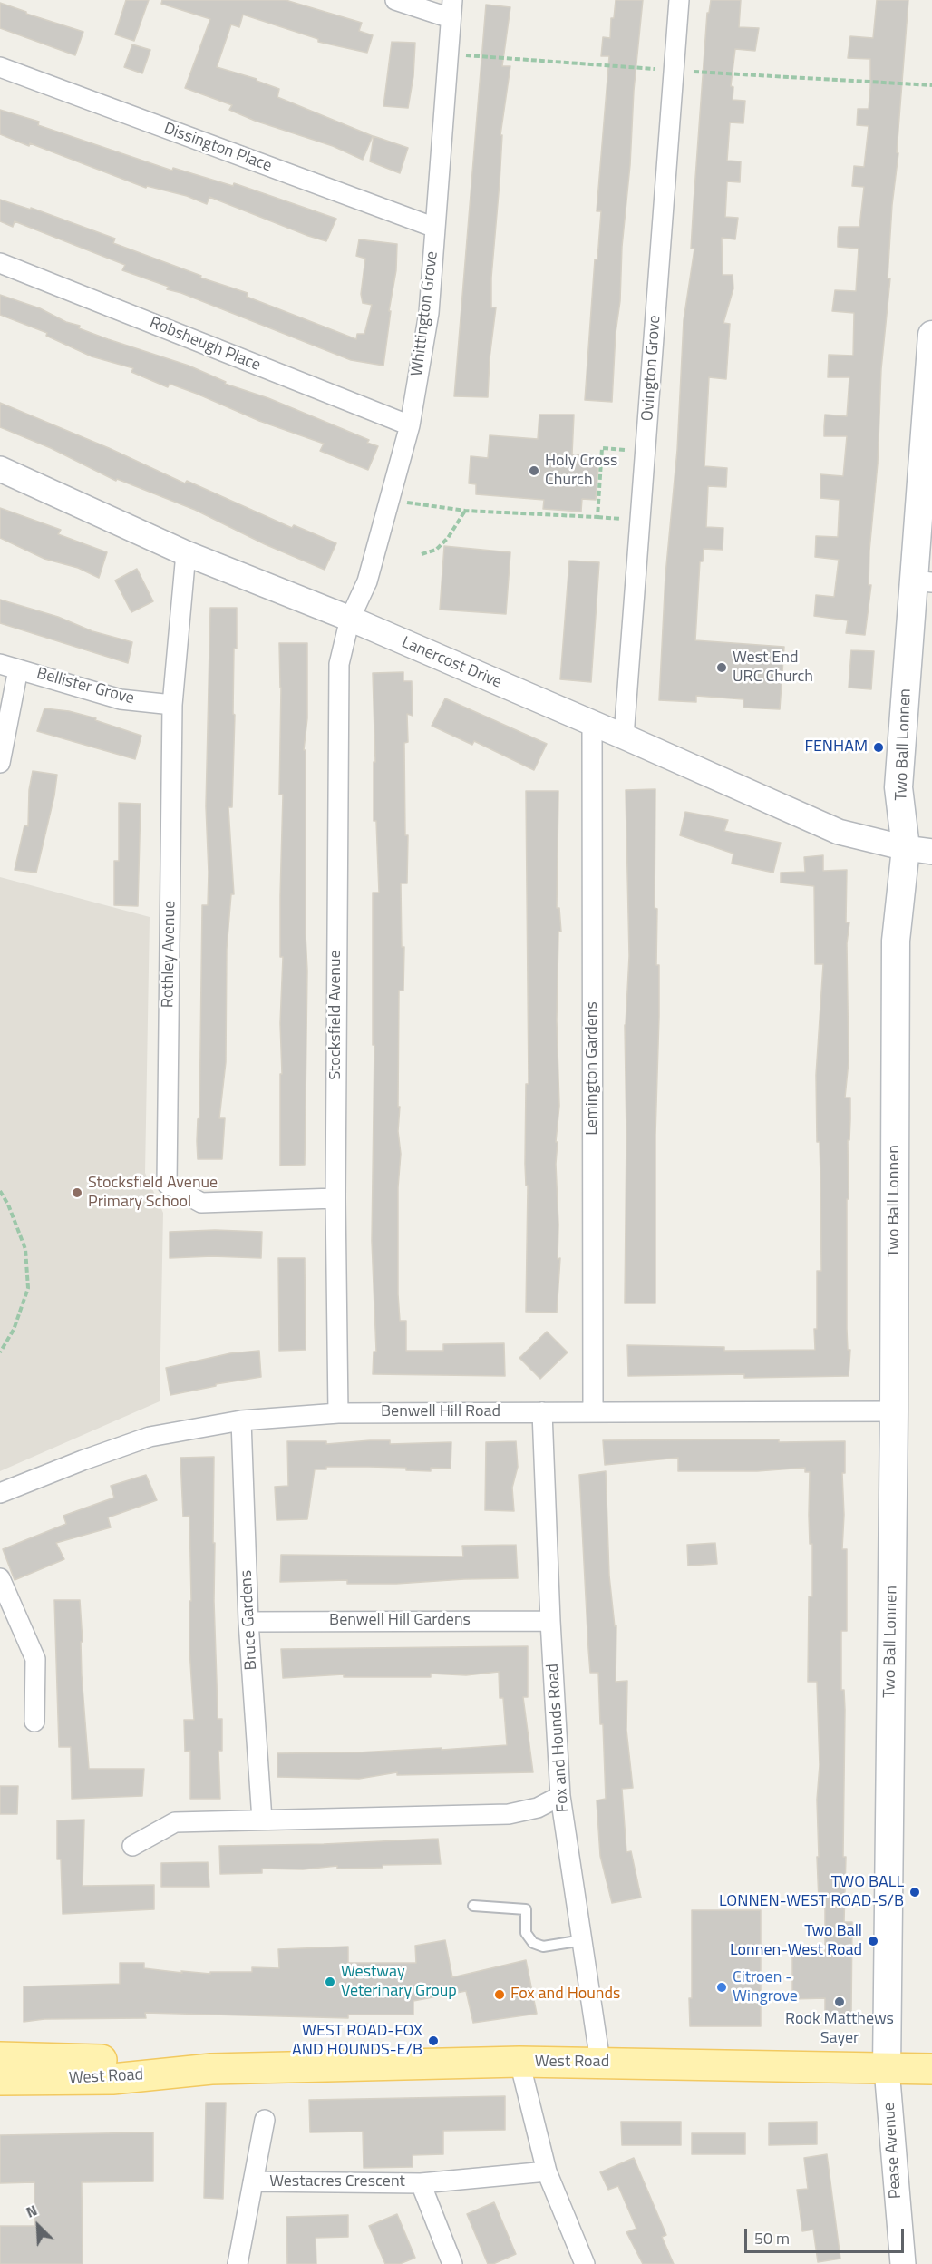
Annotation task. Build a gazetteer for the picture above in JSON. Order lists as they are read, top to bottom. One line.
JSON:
{"streets":{"main road":["Two Ball Lonnen","West Road"],"street":["Dissington Place","Whittington Grove","Robsheugh Place","Ovington Grove","Lanercost Drive","Bellister Grove","Rothley Avenue","Stocksfield Avenue","Lemington Gardens","Benwell Hill Road","Bruce Gardens","Benwell Hill Gardens","Fox and Hounds Road","Pease Avenue","Westacres Crescent"]},"crossings":[["Dissington Place","Whittington Grove"],["Whittington Grove","Robsheugh Place"],["Whittington Grove","Lanercost Drive"],["Whittington Grove","Stocksfield Avenue"],["Ovington Grove","Lanercost Drive"],["Lanercost Drive","Two Ball Lonnen"],["Lanercost Drive","Rothley Avenue"],["Lanercost Drive","Stocksfield Avenue"],["Lanercost Drive","Lemington Gardens"],["Bellister Grove","Rothley Avenue"],["Two Ball Lonnen","Benwell Hill Road"],["Two Ball Lonnen","West Road"],["Two Ball Lonnen","Pease Avenue"],["Rothley Avenue","Stocksfield Avenue"],["Stocksfield Avenue","Benwell Hill Road"],["Lemington Gardens","Benwell Hill Road"],["Benwell Hill Road","Bruce Gardens"],["Benwell Hill Road","Fox and Hounds Road"],["Bruce Gardens","Benwell Hill Gardens"],["Benwell Hill Gardens","Fox and Hounds Road"],["Fox and Hounds Road","West Road"],["West Road","Pease Avenue"]],"places":["Holy Cross Church","West End URC Church","FENHAM","Stocksfield Avenue Primary School","TWO BALL LONNEN-WEST ROAD-S/B","Two Ball Lonnen-West Road","Westway Veterinary Group","Citroen - Wingrove","Fox and Hounds","Rook Matthews Sayer","WEST ROAD-FOX AND HOUNDS-E/B"],"scale_bar":"50 m","north":"top left"}
